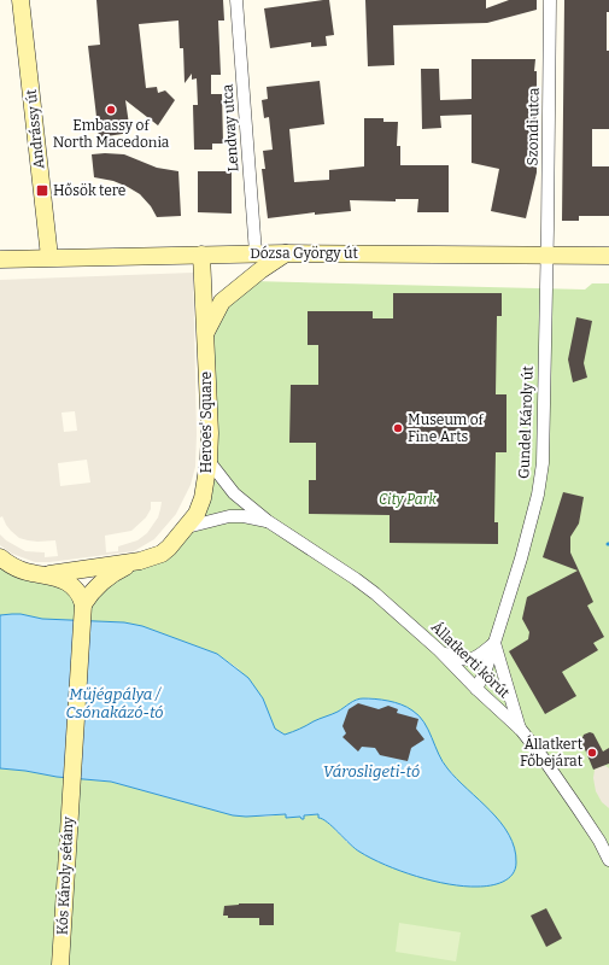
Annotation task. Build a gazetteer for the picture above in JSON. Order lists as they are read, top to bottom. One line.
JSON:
{"streets":{"street":["Szondi utca","Lendvay utca","Andrássy út","Dózsa György út","Heroes' Square","Gundel Károly út","Állatkerti körút","Kós Károly sétány"]},"crossings":[["Szondi utca","Dózsa György út"],["Szondi utca","Gundel Károly út"],["Lendvay utca","Dózsa György út"],["Andrássy út","Dózsa György út"],["Dózsa György út","Heroes' Square"],["Dózsa György út","Gundel Károly út"],["Heroes' Square","Állatkerti körút"],["Gundel Károly út","Állatkerti körút"]],"water":["Műjégpálya / Csónakázó-tó","Városligeti-tó"],"parks":["City Park"],"places":{"other":["Embassy of North Macedonia","Museum of Fine Arts","Állatkert Főbejárat"],"transit":["Hősök tere"]}}
